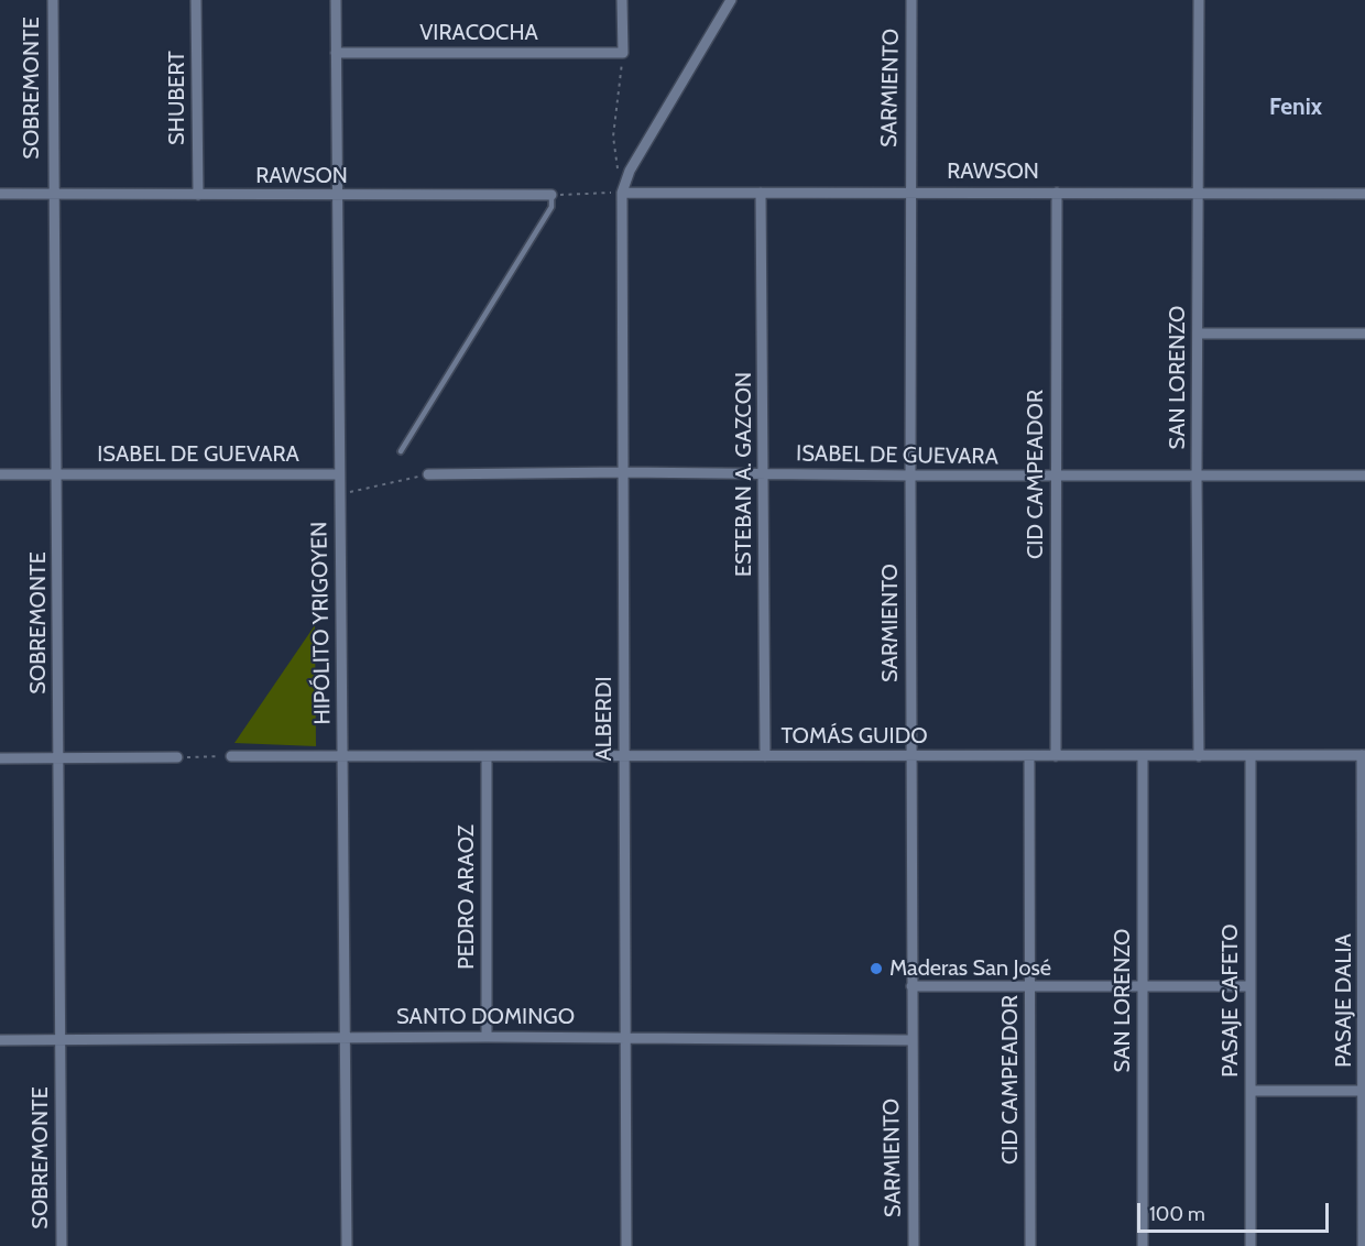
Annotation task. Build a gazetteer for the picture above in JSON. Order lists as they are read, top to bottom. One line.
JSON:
{"streets":{"street":["VIRACOCHA","SOBREMONTE","SARMIENTO","SHUBERT","RAWSON","SAN LORENZO","ISABEL DE GUEVARA","ESTEBAN A. GAZCON","CID CAMPEADOR","HIPÓLITO YRIGOYEN","ALBERDI","TOMÁS GUIDO","PEDRO ARAOZ","PASAJE CAFETO","PASAJE DALIA","SANTO DOMINGO"]},"crossings":[["VIRACOCHA","HIPÓLITO YRIGOYEN"],["SOBREMONTE","RAWSON"],["SOBREMONTE","ISABEL DE GUEVARA"],["SOBREMONTE","SANTO DOMINGO"],["SARMIENTO","RAWSON"],["SARMIENTO","ISABEL DE GUEVARA"],["SARMIENTO","TOMÁS GUIDO"],["SARMIENTO","SANTO DOMINGO"],["SHUBERT","RAWSON"],["RAWSON","SAN LORENZO"],["RAWSON","ESTEBAN A. GAZCON"],["RAWSON","CID CAMPEADOR"],["RAWSON","HIPÓLITO YRIGOYEN"],["RAWSON","ALBERDI"],["SAN LORENZO","ISABEL DE GUEVARA"],["SAN LORENZO","TOMÁS GUIDO"],["ISABEL DE GUEVARA","ESTEBAN A. GAZCON"],["ISABEL DE GUEVARA","CID CAMPEADOR"],["ISABEL DE GUEVARA","HIPÓLITO YRIGOYEN"],["ISABEL DE GUEVARA","ALBERDI"],["ESTEBAN A. GAZCON","TOMÁS GUIDO"],["CID CAMPEADOR","TOMÁS GUIDO"],["HIPÓLITO YRIGOYEN","TOMÁS GUIDO"],["HIPÓLITO YRIGOYEN","SANTO DOMINGO"],["ALBERDI","TOMÁS GUIDO"],["ALBERDI","SANTO DOMINGO"],["TOMÁS GUIDO","PEDRO ARAOZ"],["TOMÁS GUIDO","PASAJE CAFETO"],["TOMÁS GUIDO","PASAJE DALIA"],["PEDRO ARAOZ","SANTO DOMINGO"]],"districts":["Fenix"],"places":["Maderas San José"],"scale_bar":"100 m"}
